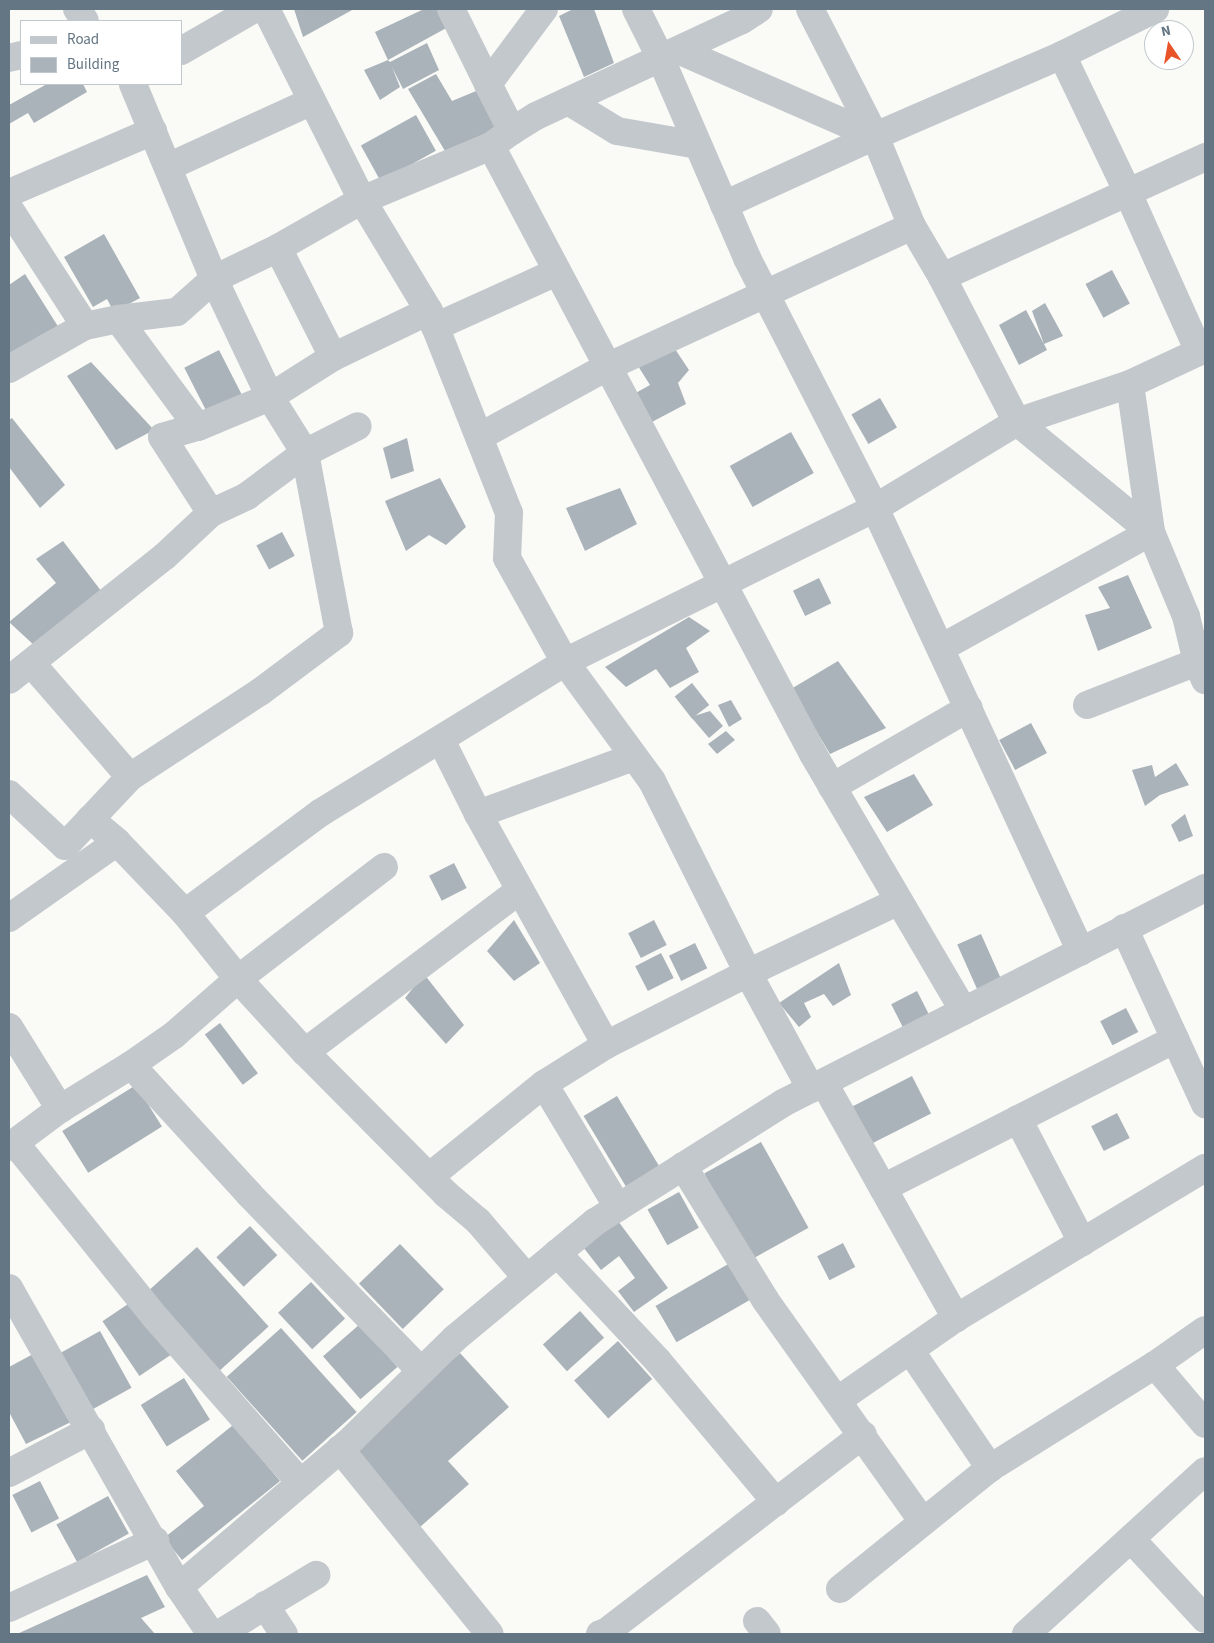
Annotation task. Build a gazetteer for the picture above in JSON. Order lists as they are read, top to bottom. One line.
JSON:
{"legend":["Road","Building"],"north":"top"}
